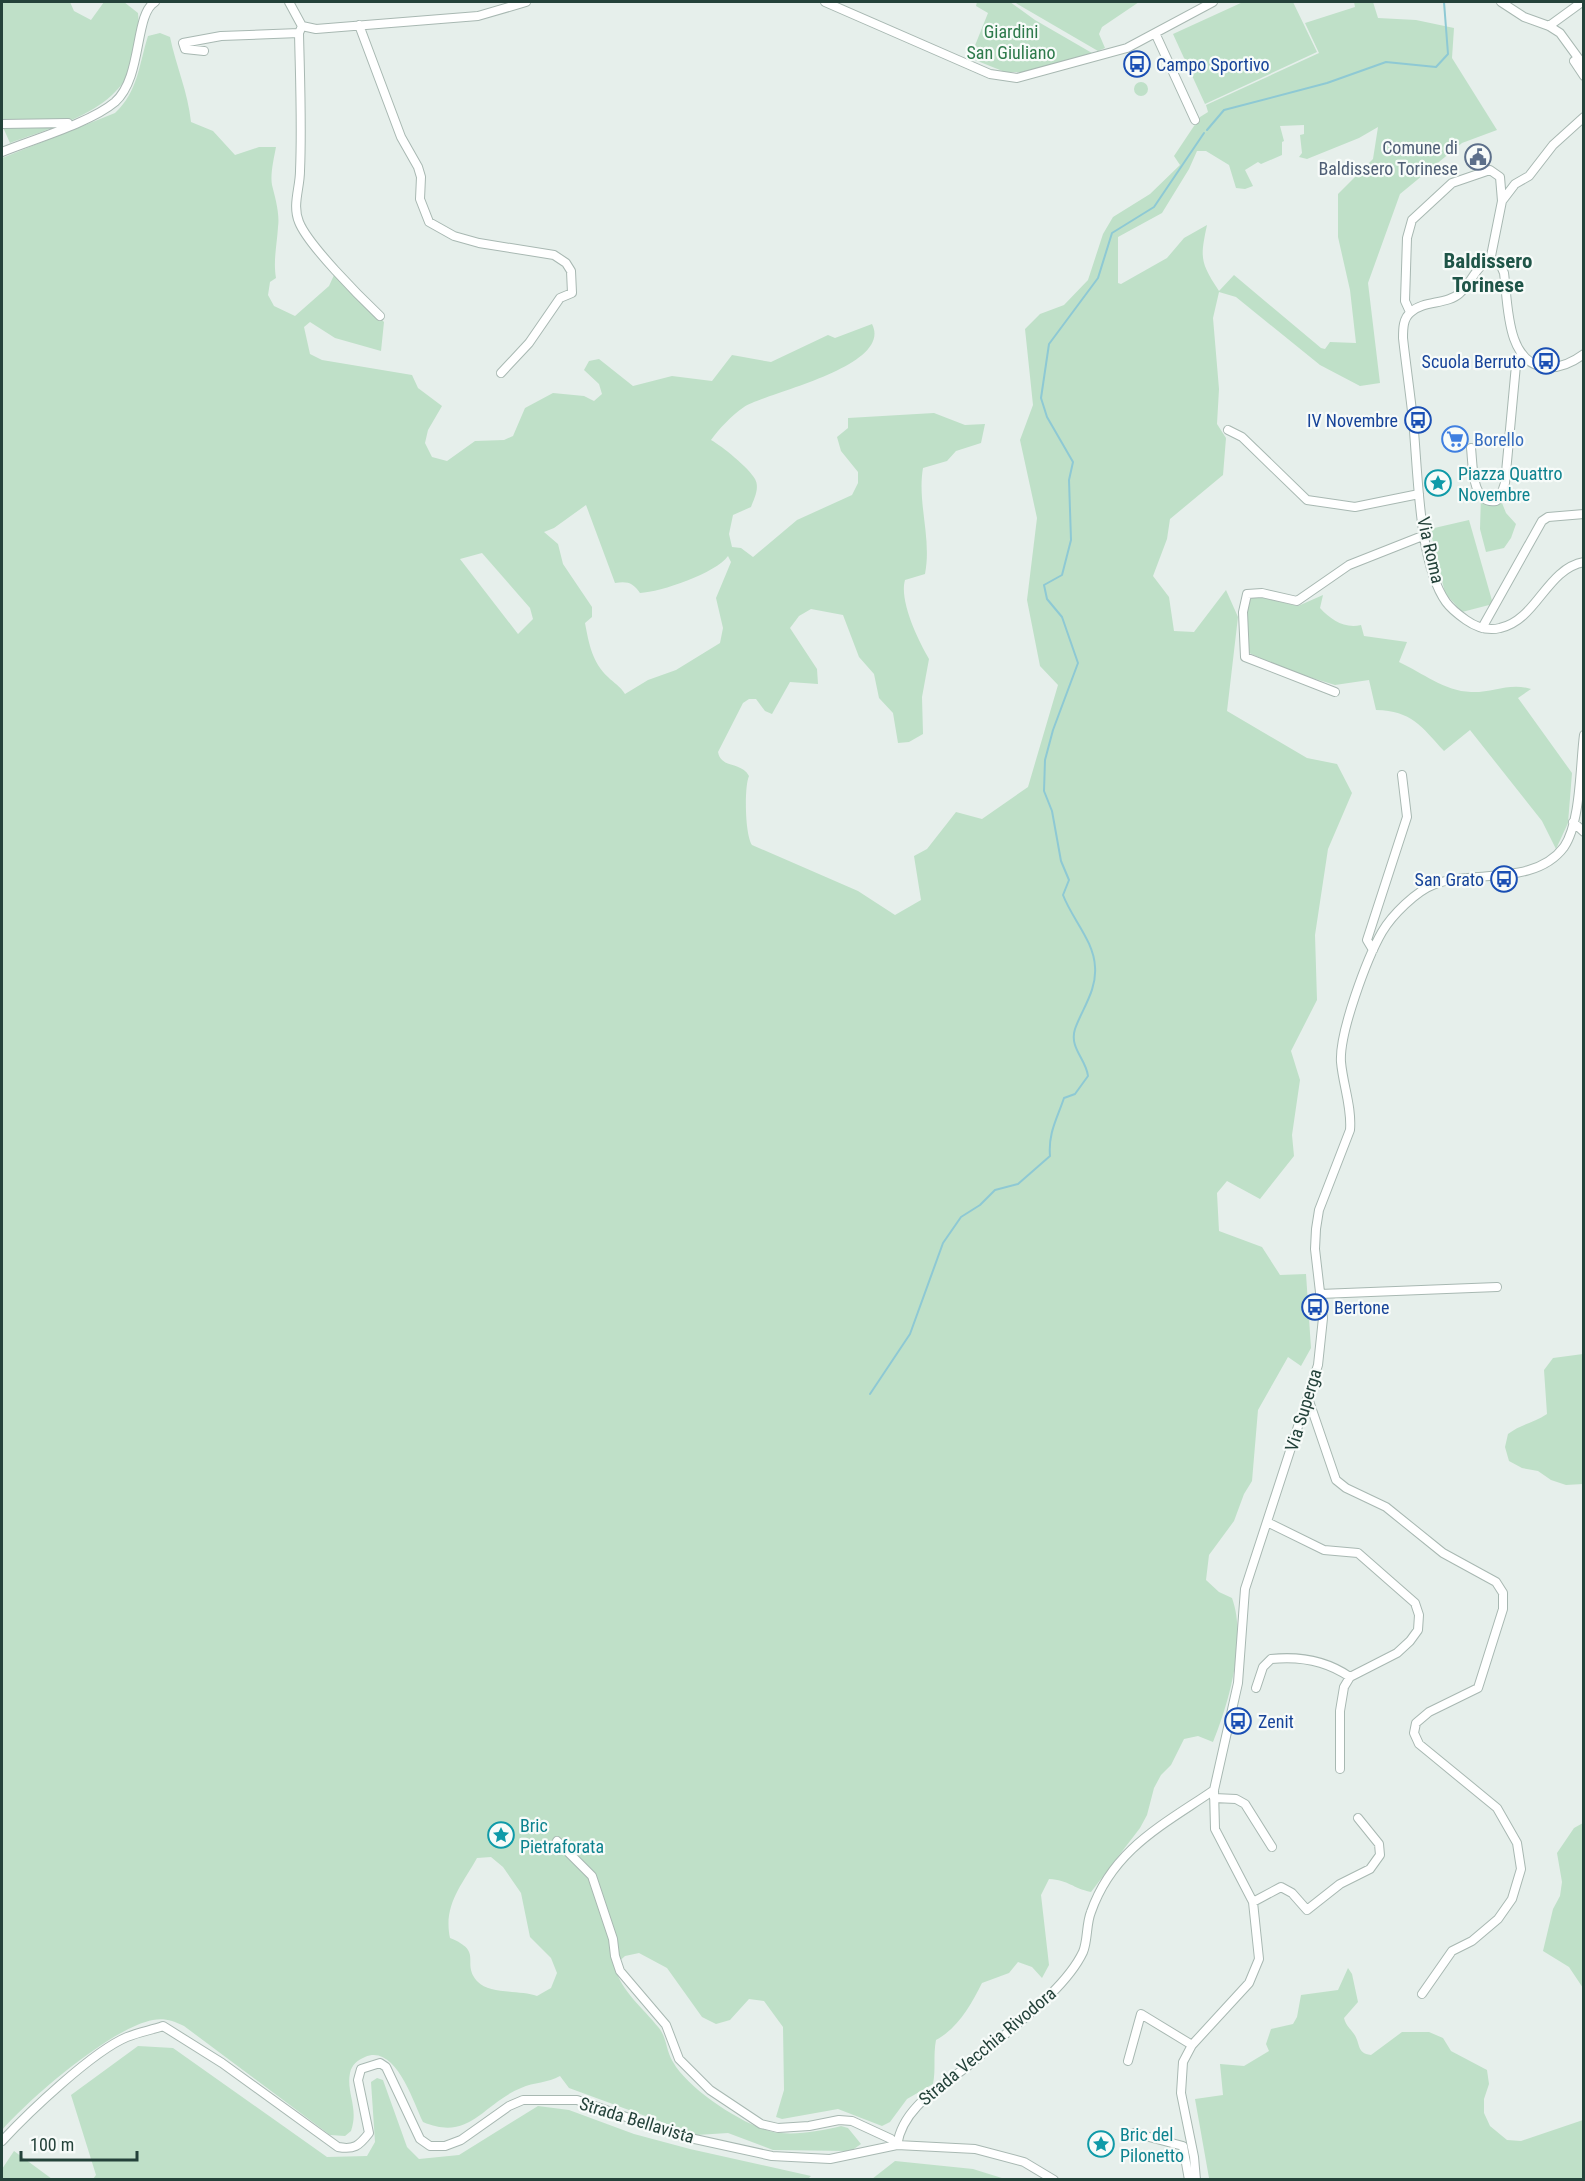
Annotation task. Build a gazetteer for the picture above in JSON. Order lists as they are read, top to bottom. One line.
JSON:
{"streets":{"street":["Via Roma","Via Superga","Strada Vecchia Rivodora","Strada Bellavista"]},"crossings":[["Via Superga","Strada Vecchia Rivodora"],["Strada Vecchia Rivodora","Strada Bellavista"]],"districts":["Baldissero Torinese"],"parks":["Giardini San Giuliano"],"places":{"bus stop":["Campo Sportivo","Scuola Berruto","IV Novembre","San Grato","Bertone","Zenit"],"public building":["Comune di Baldissero Torinese"],"supermarket":["Borello"],"place":["Piazza Quattro Novembre","Bric Pietraforata","Bric del Pilonetto"]},"scale_bar":"100 m"}
